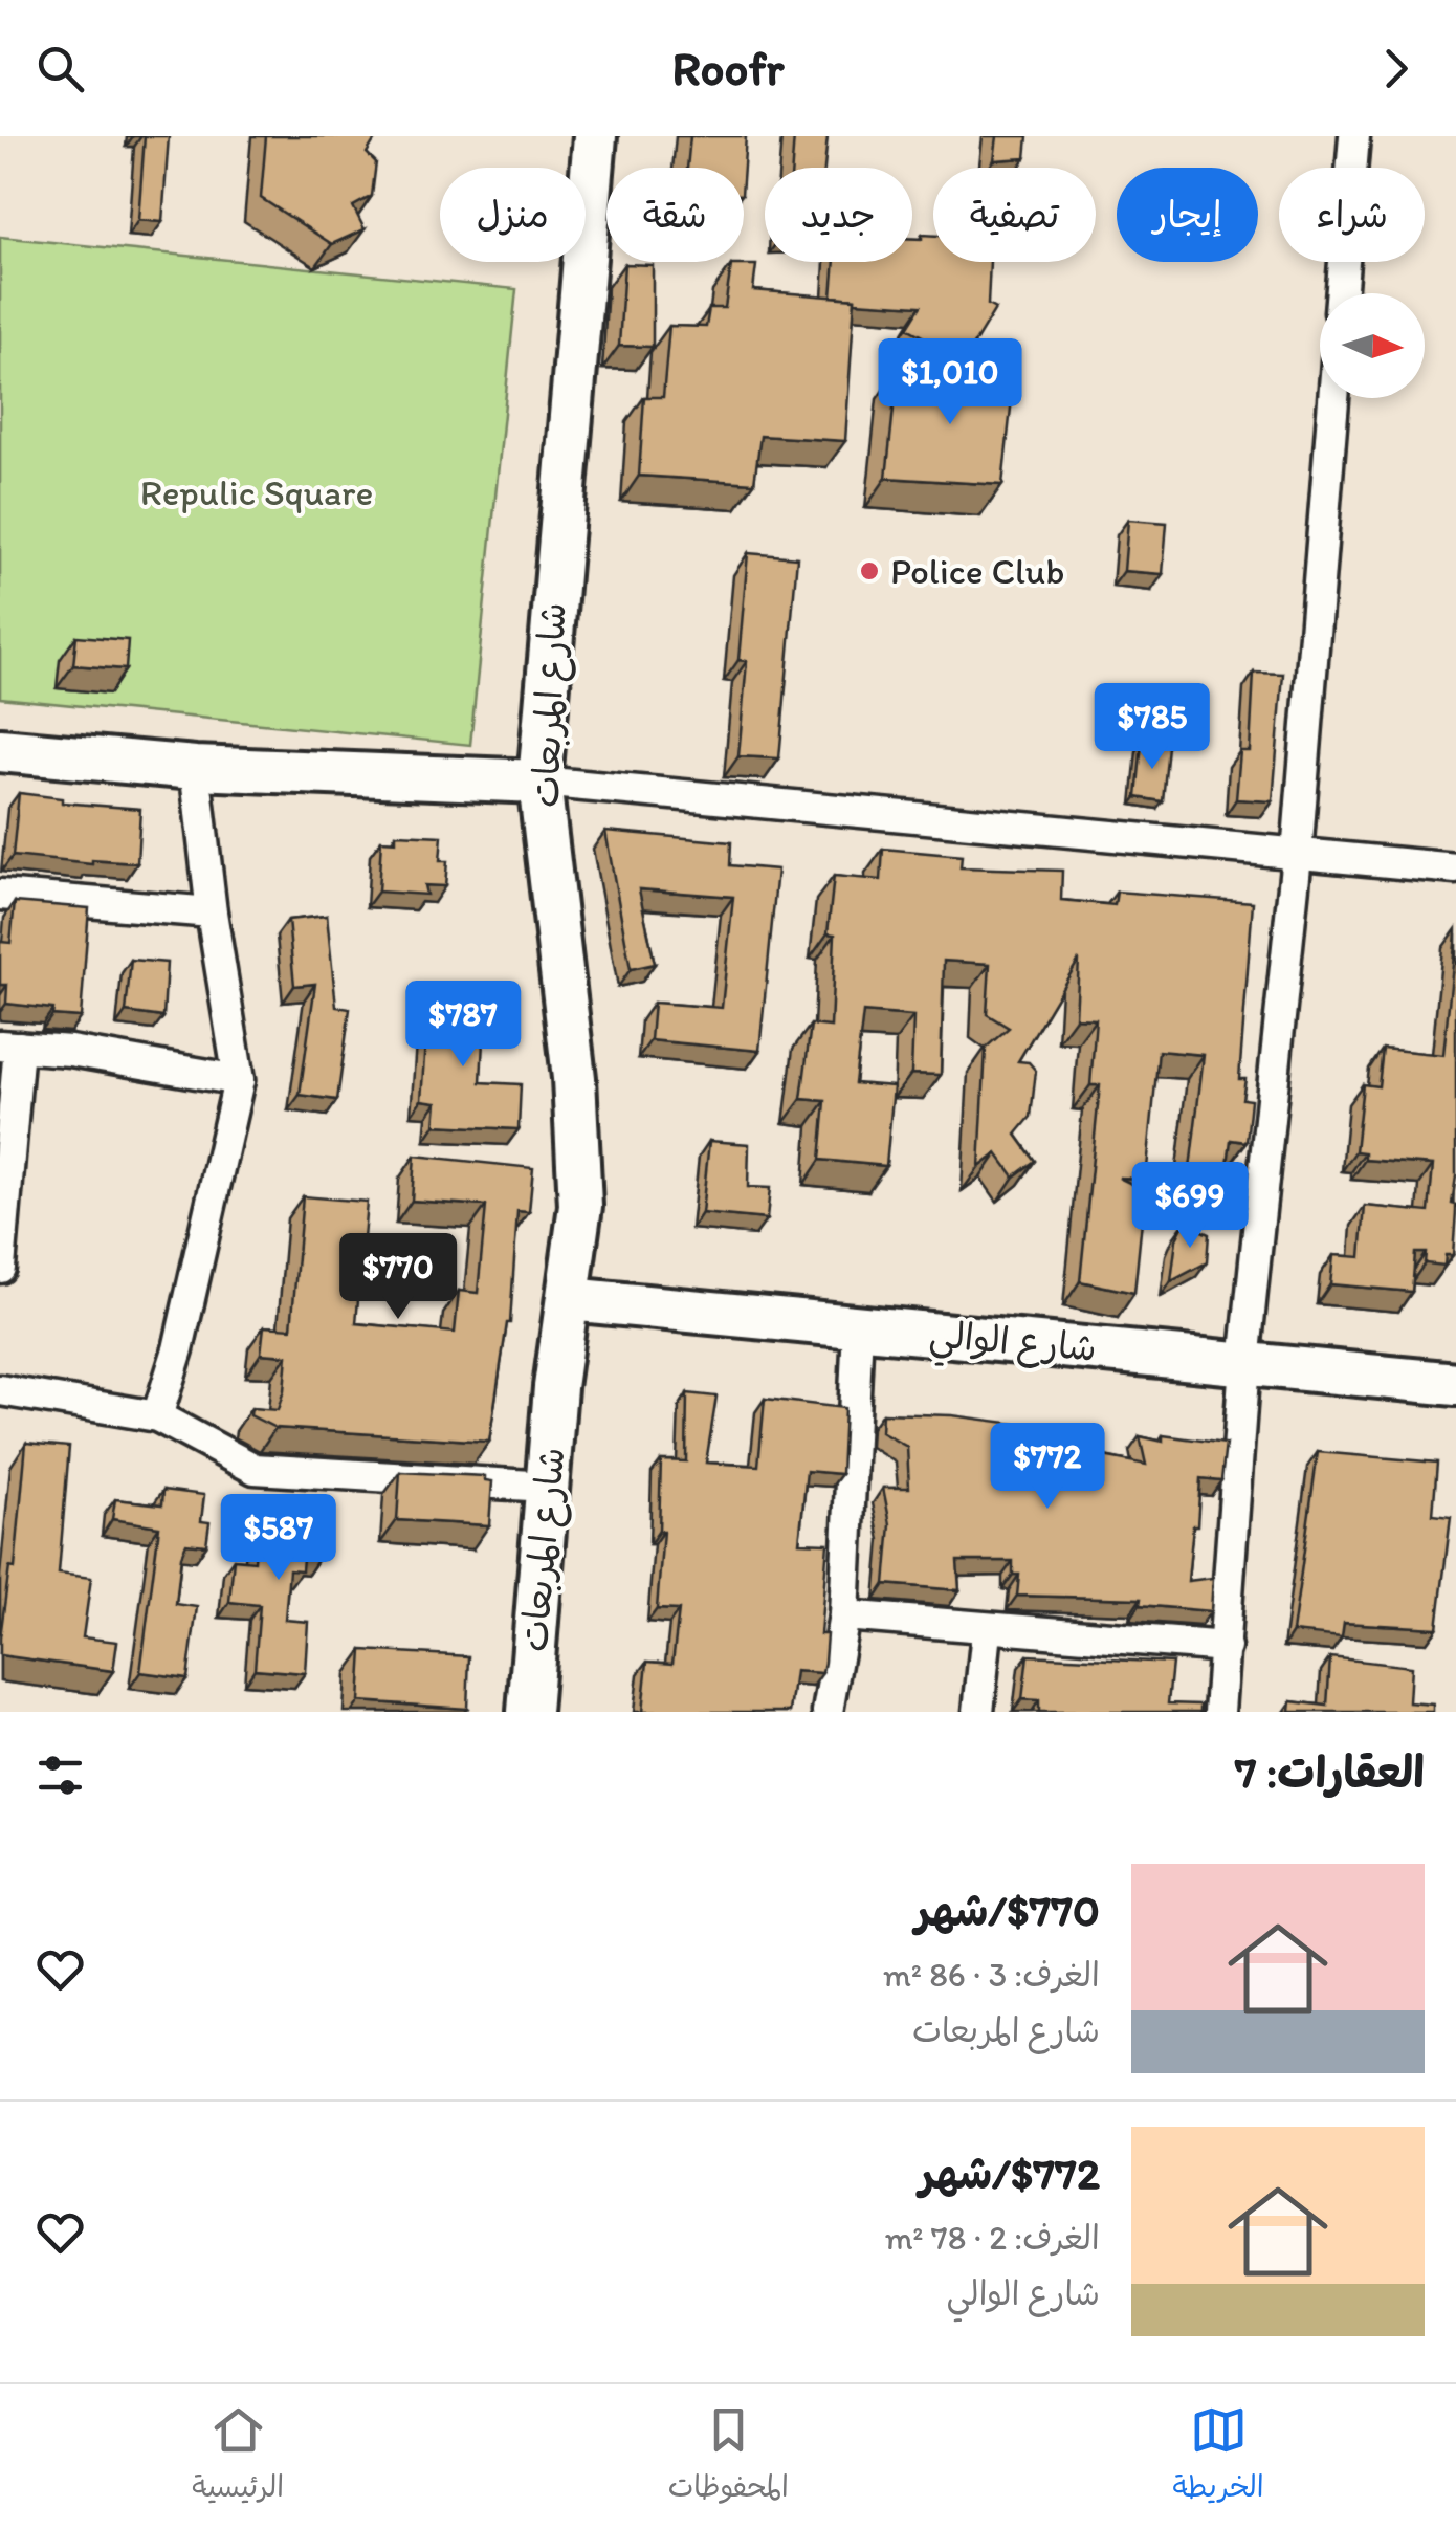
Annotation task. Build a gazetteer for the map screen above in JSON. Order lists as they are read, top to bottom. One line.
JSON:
{"streets":{"main road":["شارع المربعات","شارع الوالي"]},"crossings":[["شارع المربعات","شارع الوالي"]],"parks":["Repulic Square"],"places":["Police Club"],"north":"right","page":{"header":"Roofr","chip":["شراء","إيجار","تصفية","جديد","شقة","منزل"],"price":["$1,010","$785","$787","$699","$770","$772","$587"],"heading":"العقارات: 7","list":[{"name":"$770/شهر","note":"الغرف: 3 · 86 m² · شارع المربعات"},{"name":"$772/شهر","note":"الغرف: 2 · 78 m² · شارع الوالي"}],"tabs":["الخريطة","المحفوظات","الرئيسية"]}}
